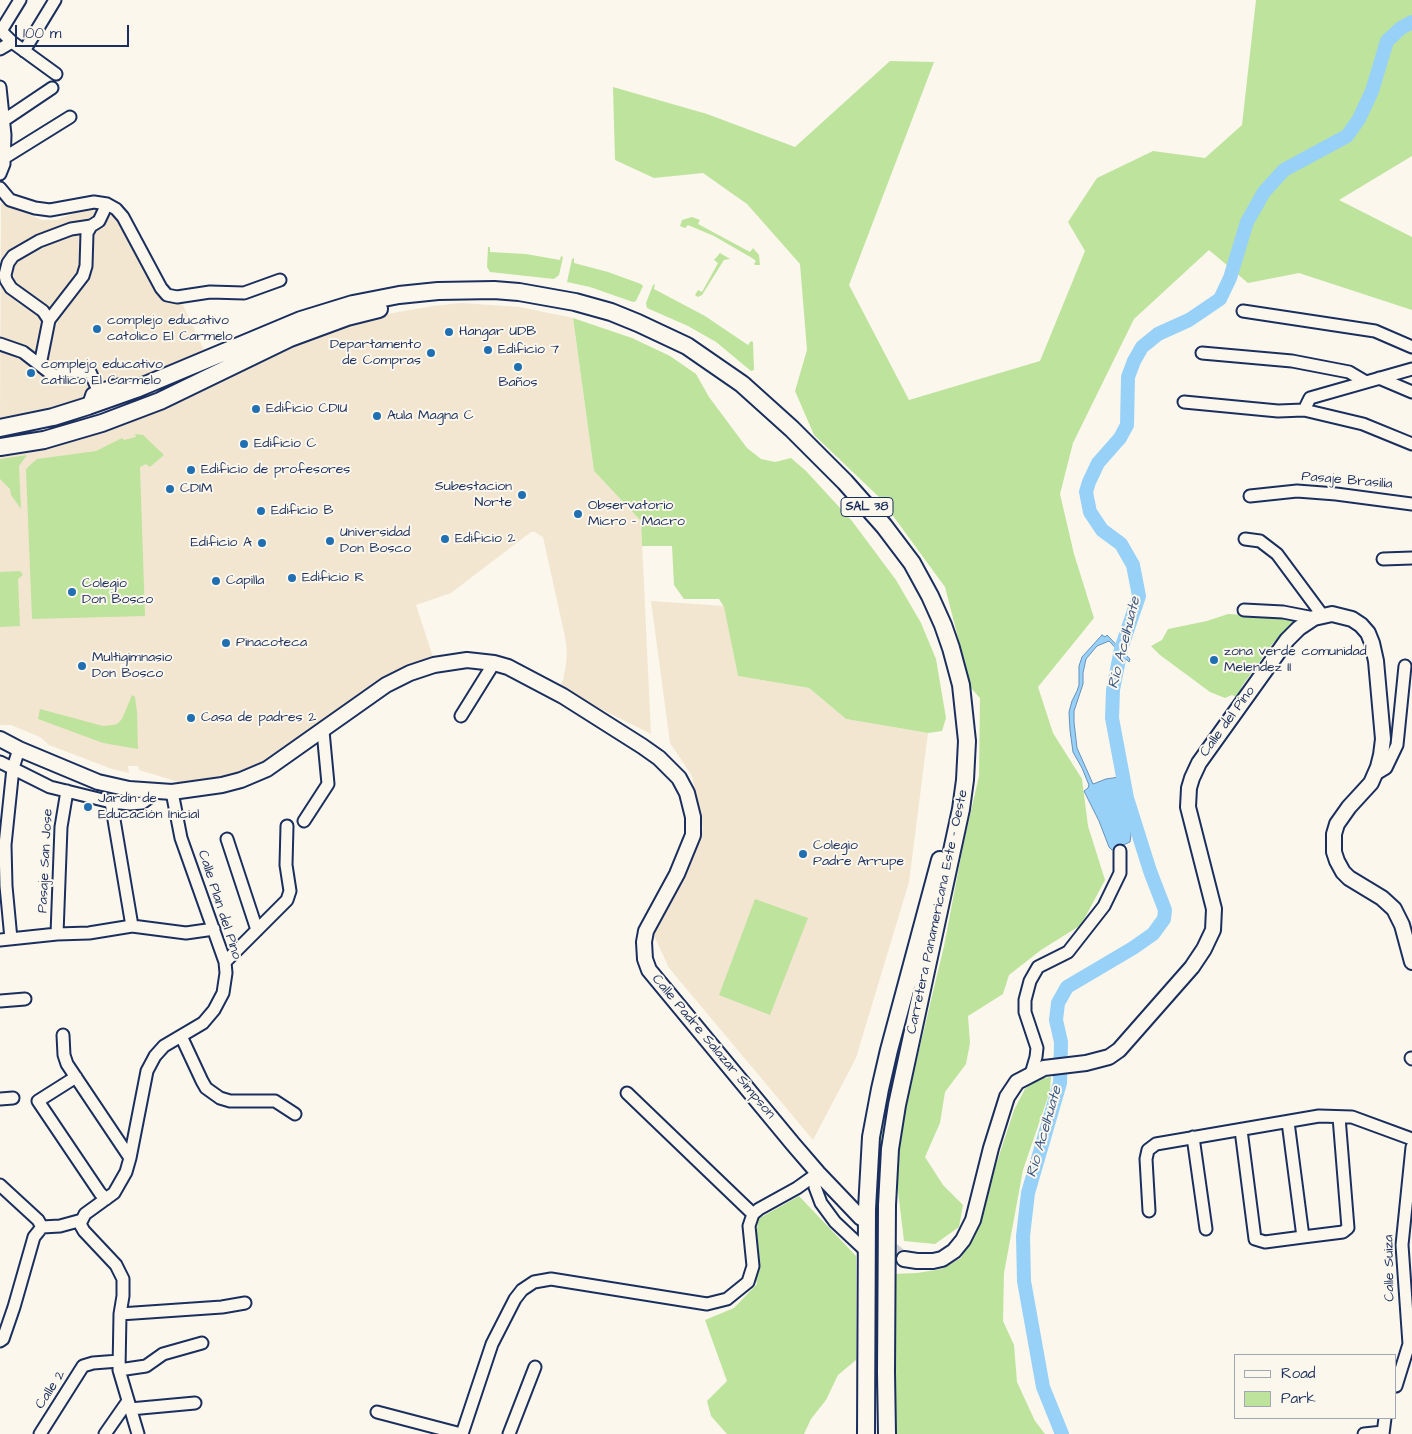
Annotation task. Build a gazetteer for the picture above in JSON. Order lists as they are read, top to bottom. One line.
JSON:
{"streets":{"highway":["SAL 38","Carretera Panamericana Este - Oeste"],"main road":["Calle del Pino","Calle Padre Salazar Simpson"],"street":["Pasaje Brasilia","Pasaje San Jose","Calle Plan del Pino","Calle Suiza","Calle 2"]},"crossings":[["Calle Plan del Pino","Calle Padre Salazar Simpson"]],"water":["Río Acelhuate"],"places":["complejo educativo catolico El Carmelo","Hangar UDB","Edificio 7","Departamento de Compras","Baños","complejo educativo catilico El Carmelo","Edificio CDIU","Aula Magna C","Edificio C","Edificio de profesores","CDIM","Subestacion Norte","Edificio B","Observatorio Micro - Macro","Edificio 2","Universidad Don Bosco","Edificio A","Edificio R","Capilla","Colegio Don Bosco","Pinacoteca","zona verde comunidad Melendez II","Multigimnasio Don Bosco","Casa de padres 2","Jardín de Educación Inicial","Colegio Padre Arrupe"],"legend":["Road","Park"],"scale_bar":"100 m"}
